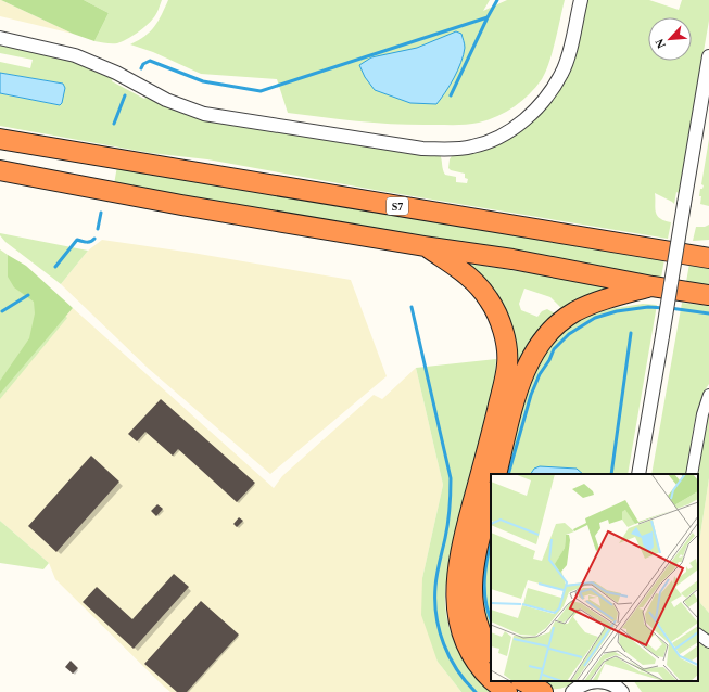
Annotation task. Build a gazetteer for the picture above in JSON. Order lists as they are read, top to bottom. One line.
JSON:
{"streets":{"highway":["S7"]},"north":"bottom left"}
